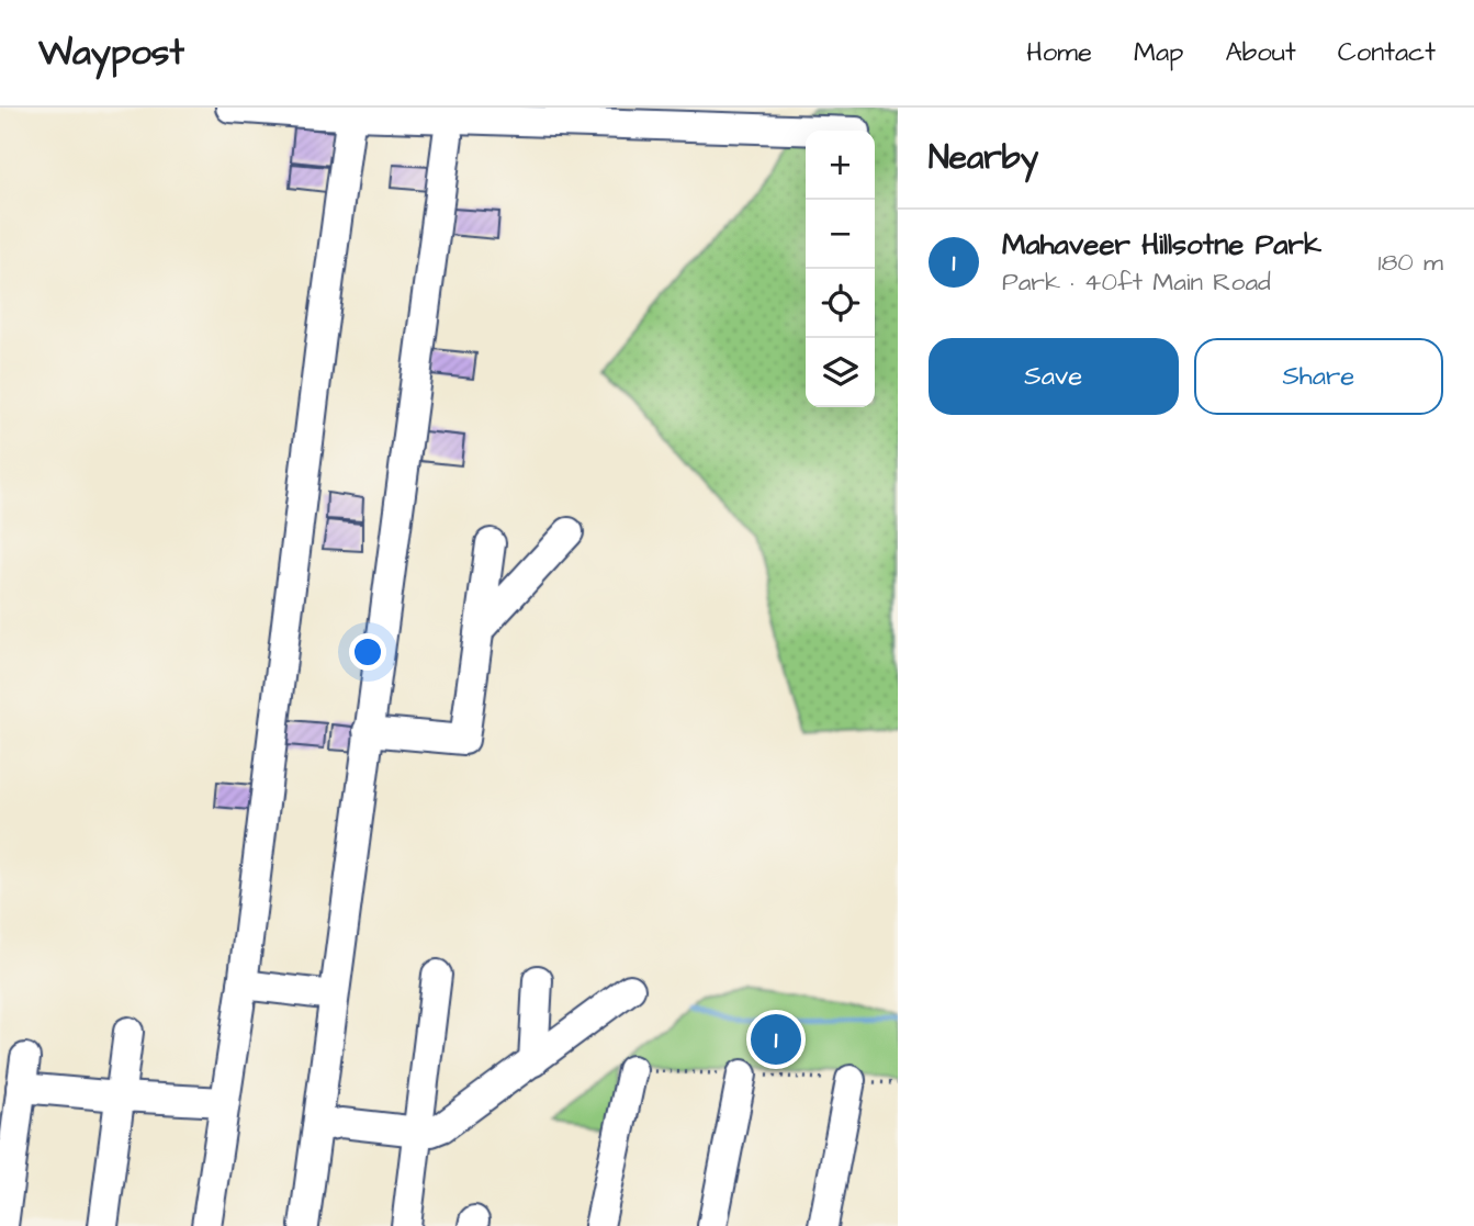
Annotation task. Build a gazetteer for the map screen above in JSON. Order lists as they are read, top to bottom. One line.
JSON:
{"page":{"header":"Waypost","nav":["Home","Map","About","Contact"],"heading":"Nearby","map_buttons":["+","−"],"list":[{"mark":"1","name":"Mahaveer Hillsotne Park","note":"Park · 40ft Main Road","value":"180 m"}],"buttons":["Save","Share"],"pins":"1"}}
